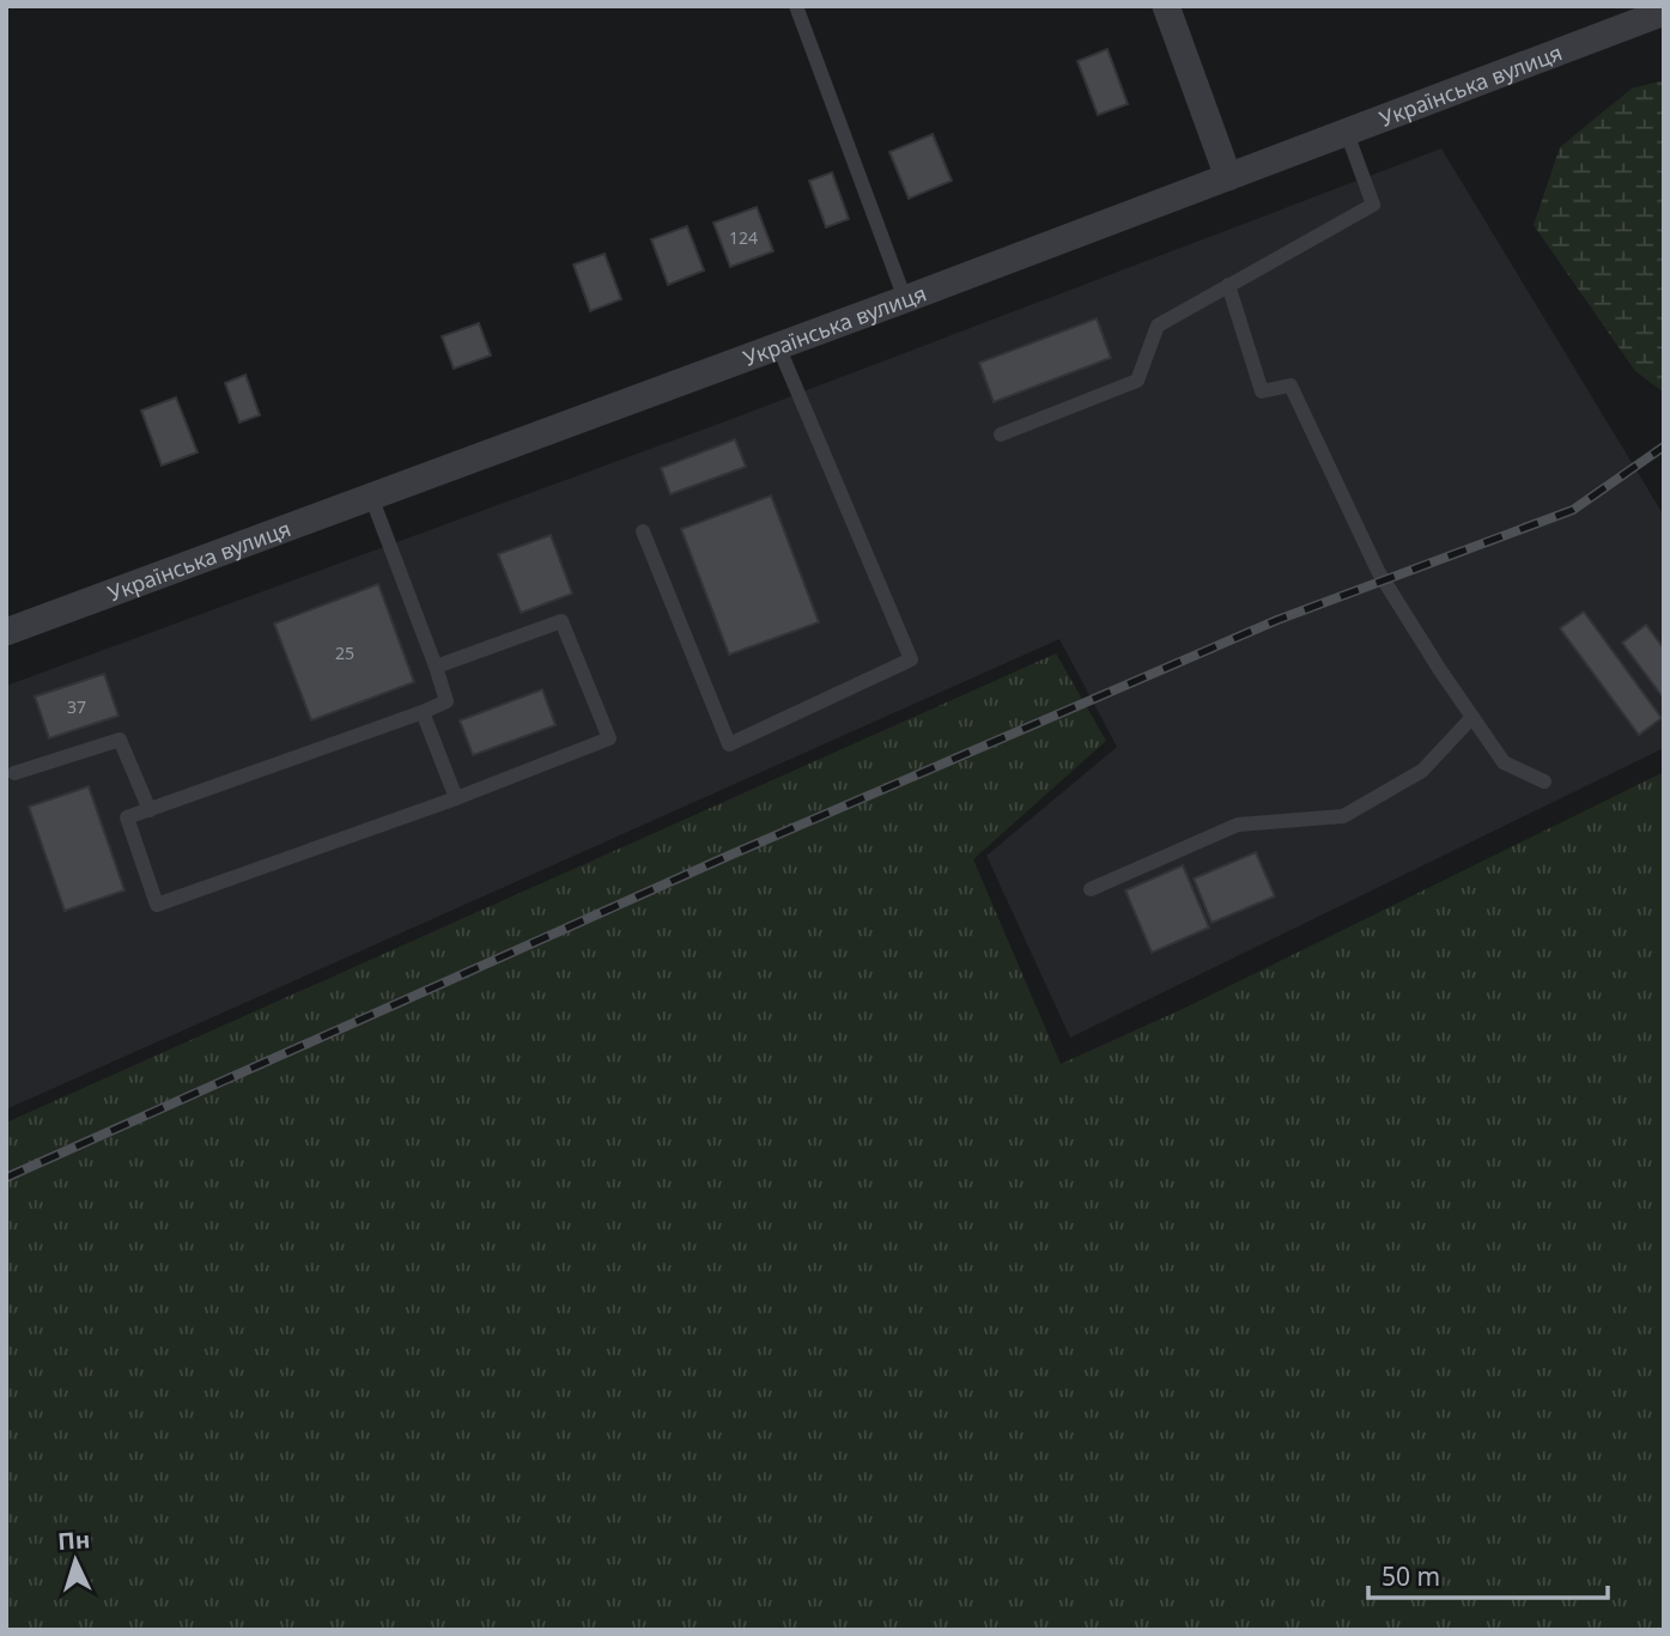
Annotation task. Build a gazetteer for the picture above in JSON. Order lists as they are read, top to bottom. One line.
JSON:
{"streets":{"street":["Українська вулиця"]},"house_numbers":["124","25","37"],"scale_bar":"50 m","north":"top"}
